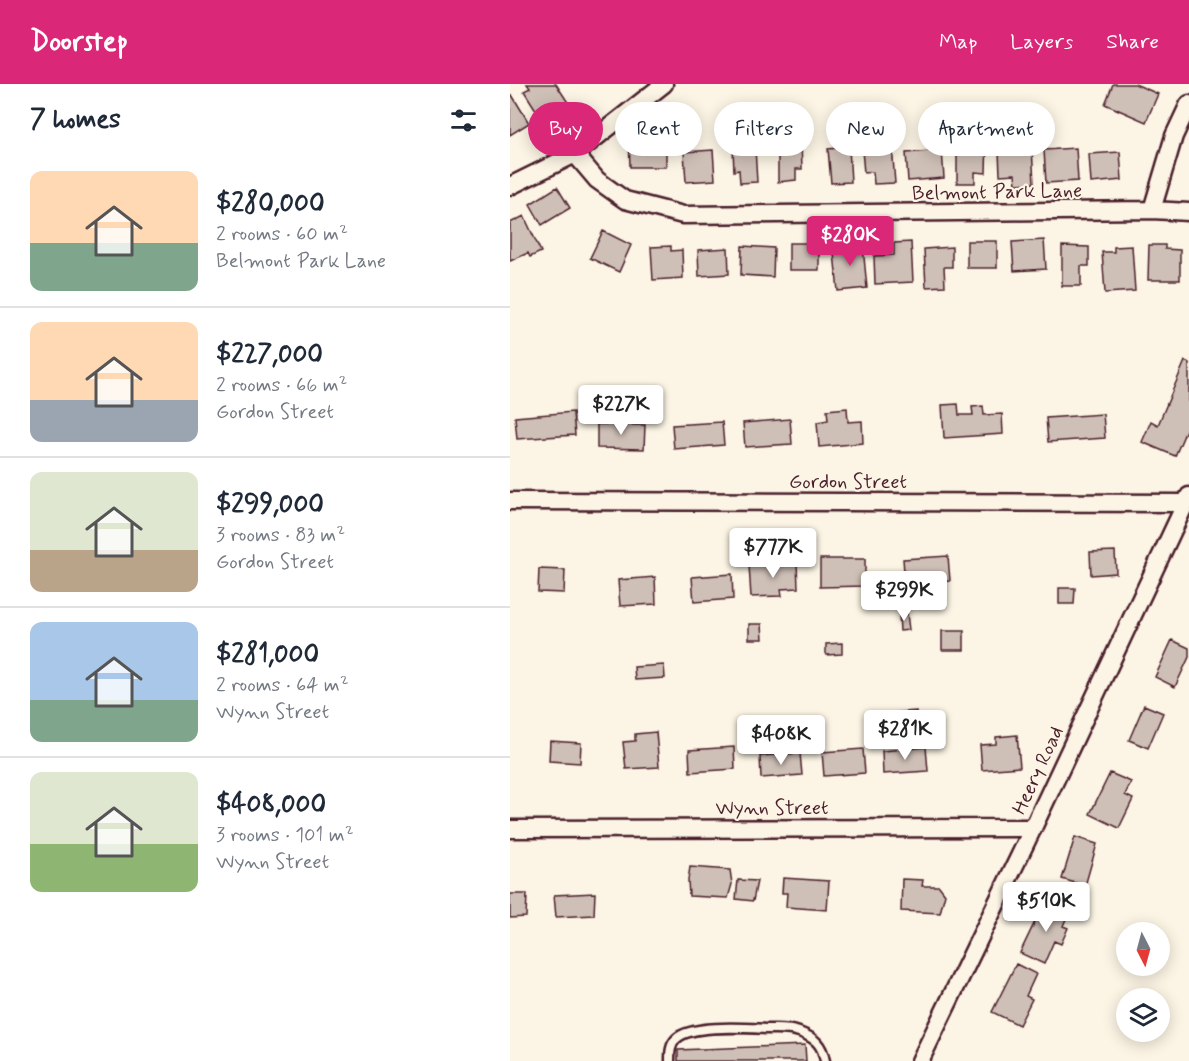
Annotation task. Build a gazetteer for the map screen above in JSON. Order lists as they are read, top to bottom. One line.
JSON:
{"streets":{"street":["Belmont Park Lane","Gordon Street","Heery Road","Wynn Street"]},"crossings":[["Gordon Street","Heery Road"],["Heery Road","Wynn Street"]],"north":"bottom","page":{"header":"Doorstep","nav":["Map","Layers","Share"],"heading":"7 homes","chip":["Buy","Rent","Filters","New","Apartment"],"list":[{"name":"$280,000","note":"2 rooms · 60 m² · Belmont Park Lane"},{"name":"$227,000","note":"2 rooms · 66 m² · Gordon Street"},{"name":"$299,000","note":"3 rooms · 83 m² · Gordon Street"},{"name":"$281,000","note":"2 rooms · 64 m² · Wynn Street"},{"name":"$408,000","note":"3 rooms · 101 m² · Wynn Street"}],"price":["$280K","$227K","$777K","$299K","$281K","$408K","$510K"]}}
